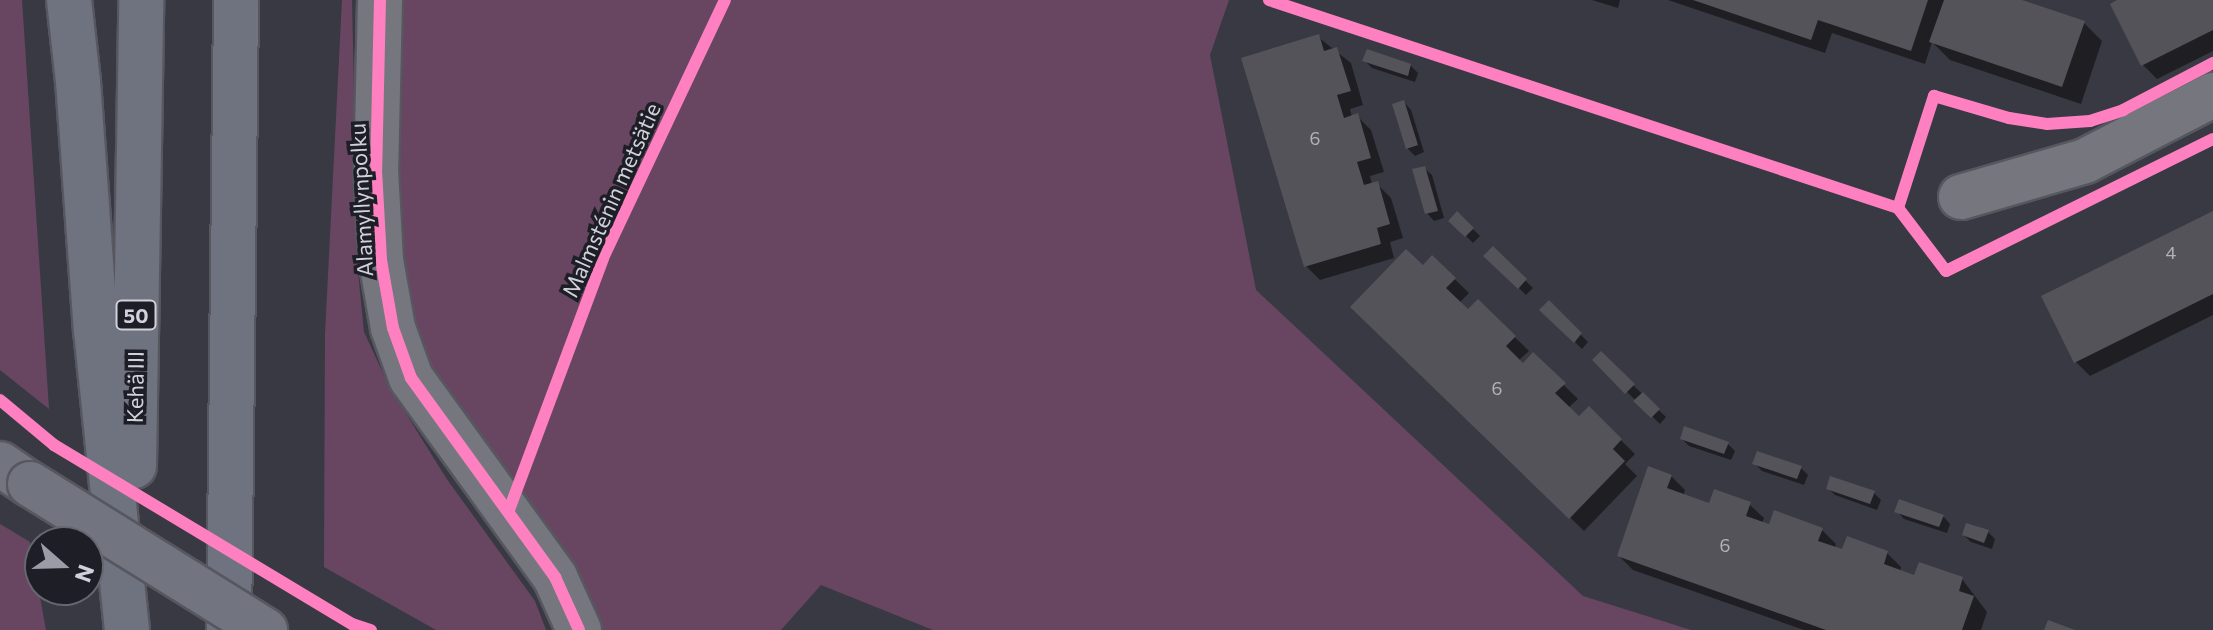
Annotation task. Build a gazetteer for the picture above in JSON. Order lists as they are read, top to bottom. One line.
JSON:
{"streets":{"highway":["50","Kehä III"],"street":["Alamyllynpolku"],"cycle path":["Malmsténin metsätie"]},"house_numbers":["6","4","6","6"],"north":"right"}
